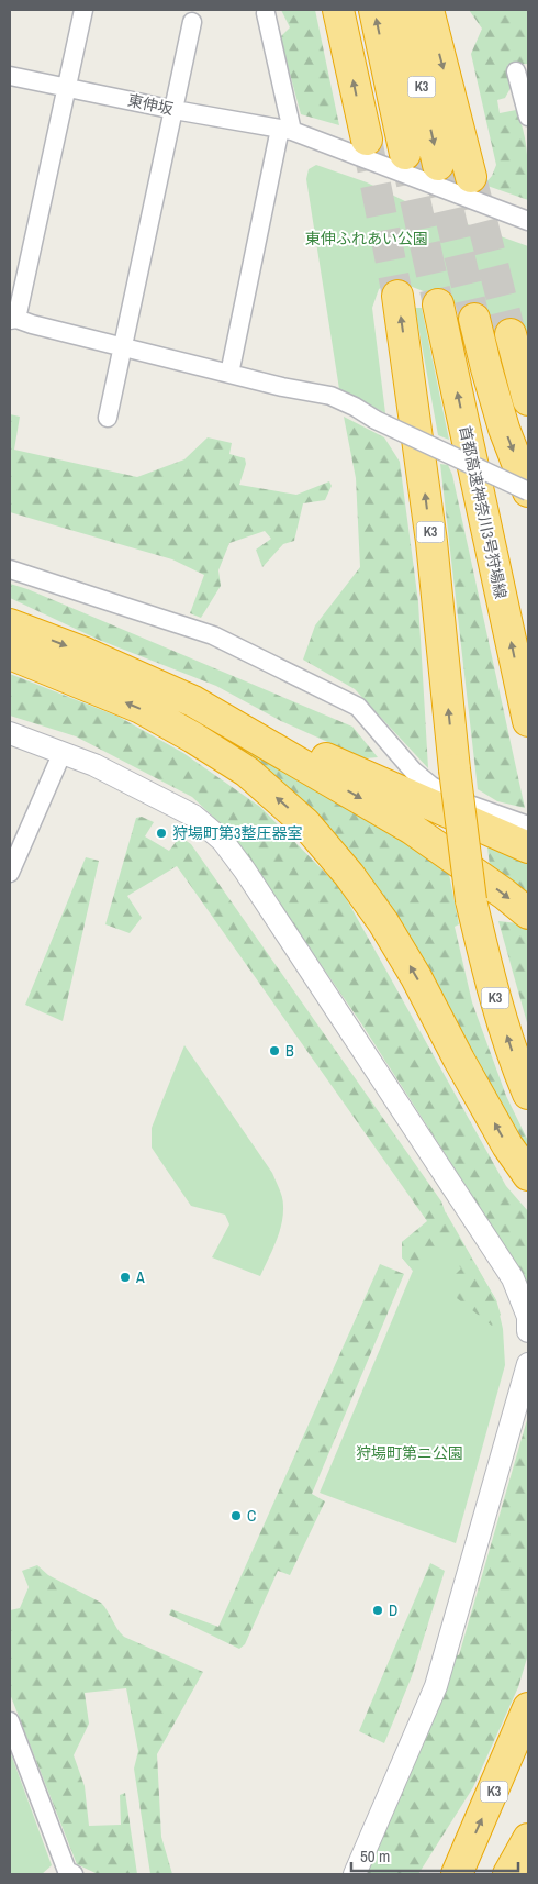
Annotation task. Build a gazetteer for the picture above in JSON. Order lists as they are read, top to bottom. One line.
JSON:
{"streets":{"highway":["K3","首都高速神奈川3号狩場線"],"street":["東伸坂"]},"parks":["東伸ふれあい公園","狩場町第ニ公園"],"places":["狩場町第3整圧器室","B","A","C","D"],"scale_bar":"50 m"}
